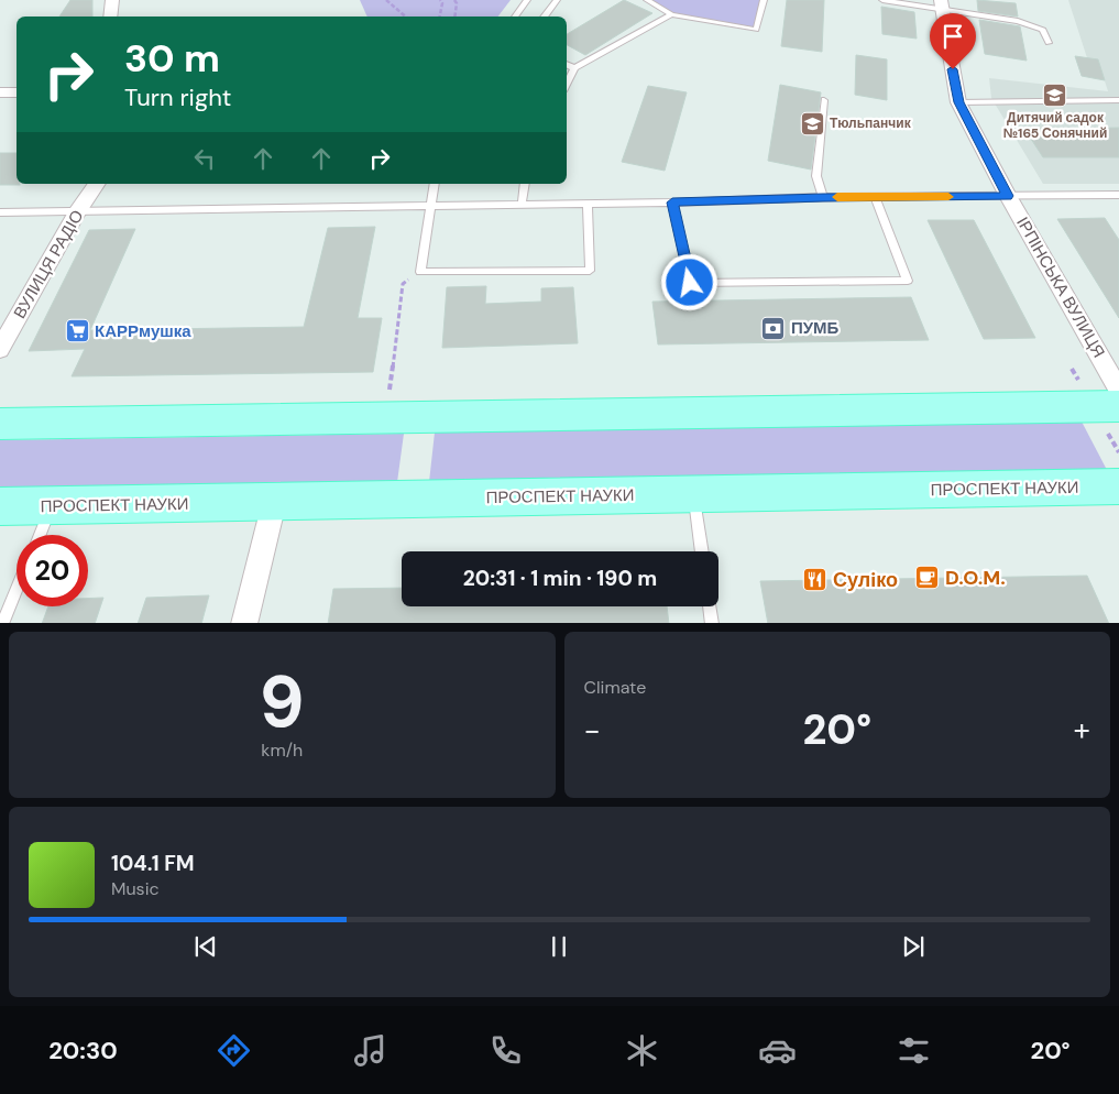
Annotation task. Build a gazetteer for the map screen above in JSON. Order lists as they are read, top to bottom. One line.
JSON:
{"streets":{"main road":["ПРОСПЕКТ НАУКИ"],"street":["ВУЛИЦЯ РАДІО","ІРПІНСЬКА ВУЛИЦЯ"]},"places":{"school or university":["Дитячий садок №165 Сонячний","Тюльпанчик"],"bank":["ПУМБ"],"supermarket":["КАРРмушка"],"cafe":["D.O.M."],"restaurant":["Сулiко"]},"page":{"turn":["30 m","Turn right"],"limit":"20","trip":"20:31 · 1 min · 190 m","tile":[["9","km/h"],"Climate"],"heat":["−","20°","+"],"song":["104.1 FM","Music"],"tabs":["20:30","20°"]}}
